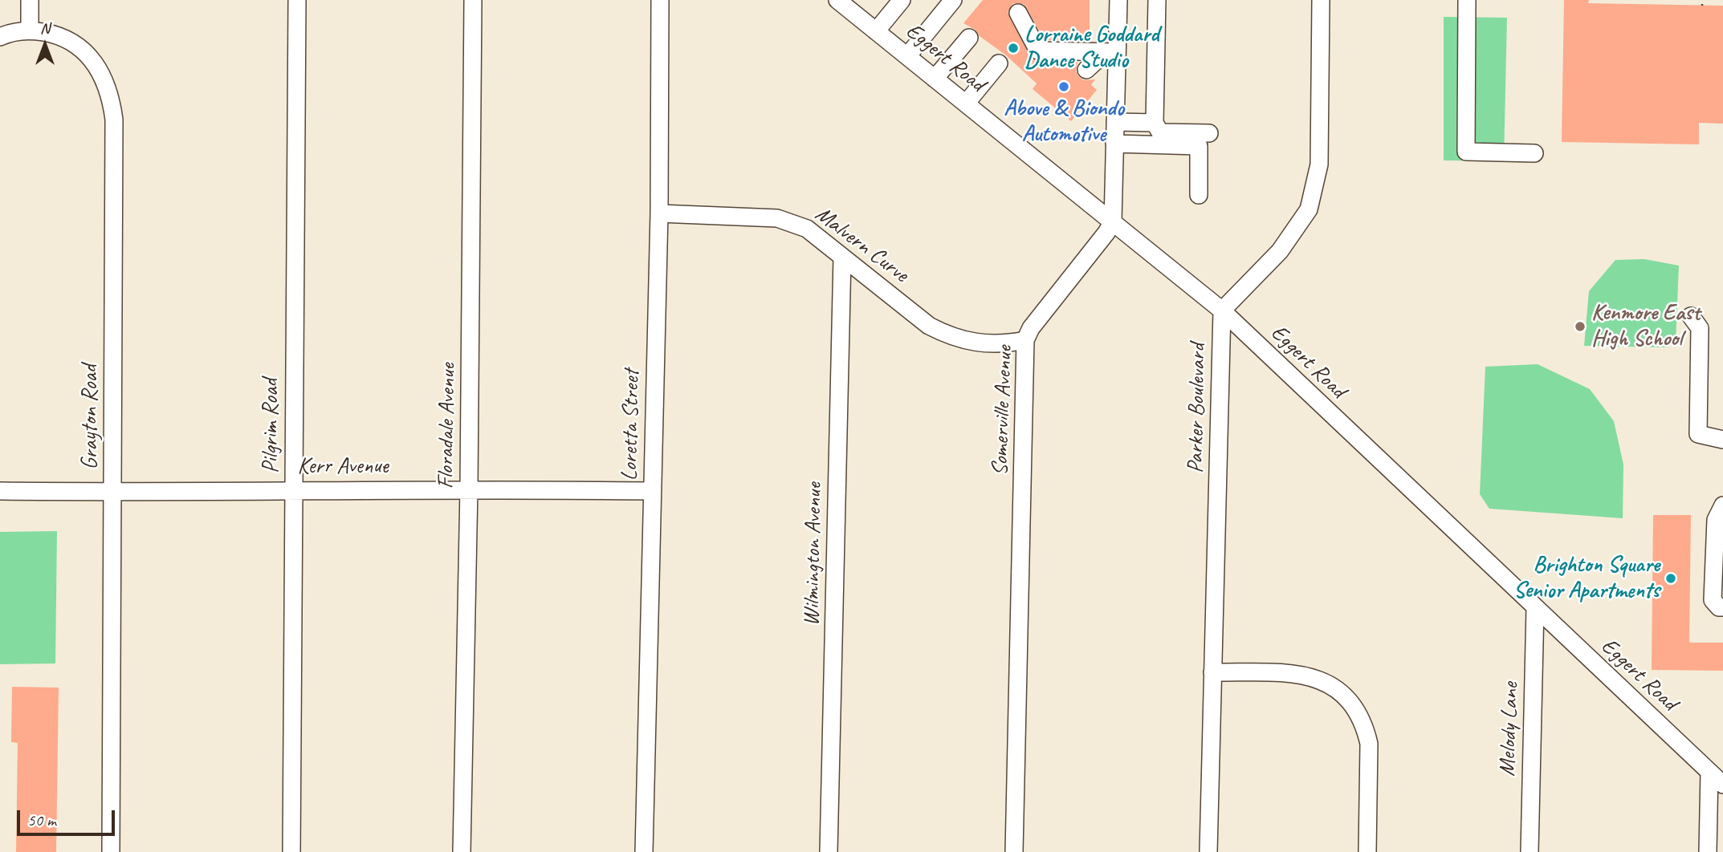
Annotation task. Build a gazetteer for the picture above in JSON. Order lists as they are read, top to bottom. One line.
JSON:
{"streets":{"street":["Eggert Road","Malvern Curve","Parker Boulevard","Somerville Avenue","Grayton Road","Loretta Street","Pilgrim Road","Floradale Avenue","Kerr Avenue","Wilmington Avenue","Melody Lane"]},"crossings":[["Eggert Road","Parker Boulevard"],["Eggert Road","Somerville Avenue"],["Eggert Road","Melody Lane"],["Malvern Curve","Somerville Avenue"],["Malvern Curve","Loretta Street"],["Malvern Curve","Wilmington Avenue"],["Grayton Road","Kerr Avenue"],["Loretta Street","Kerr Avenue"],["Pilgrim Road","Kerr Avenue"],["Floradale Avenue","Kerr Avenue"]],"places":["Lorraine Goddard Dance Studio","Above & Biondo Automotive","Kenmore East High School","Brighton Square Senior Apartments"],"scale_bar":"50 m","north":"top"}
